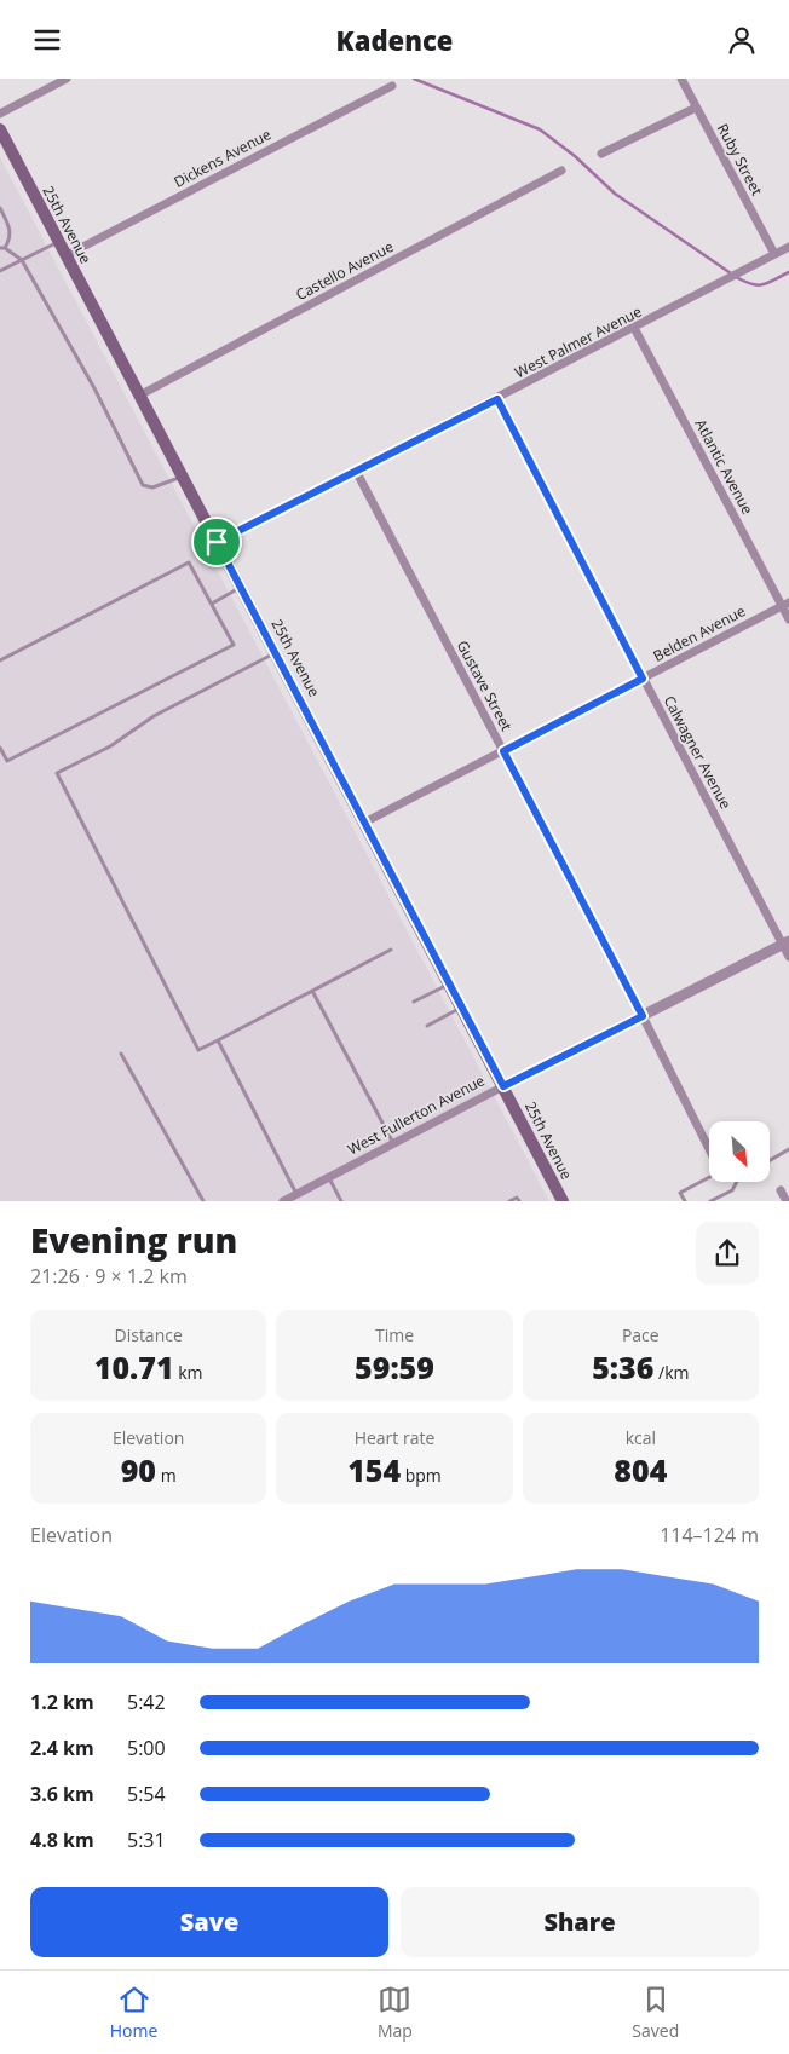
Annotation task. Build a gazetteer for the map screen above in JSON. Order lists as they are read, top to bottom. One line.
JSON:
{"streets":{"main road":["25th Avenue"],"street":["Dickens Avenue","Ruby Street","Castello Avenue","West Palmer Avenue","Atlantic Avenue","Belden Avenue","Gustave Street","Calwagner Avenue","West Fullerton Avenue"]},"crossings":[["Dickens Avenue","25th Avenue"],["Ruby Street","West Palmer Avenue"],["25th Avenue","Castello Avenue"],["25th Avenue","West Palmer Avenue"],["25th Avenue","Belden Avenue"],["25th Avenue","West Fullerton Avenue"],["West Palmer Avenue","Atlantic Avenue"],["West Palmer Avenue","Gustave Street"],["West Palmer Avenue","Calwagner Avenue"],["Atlantic Avenue","Belden Avenue"],["Belden Avenue","Gustave Street"],["Belden Avenue","Calwagner Avenue"],["Gustave Street","West Fullerton Avenue"],["Calwagner Avenue","West Fullerton Avenue"]],"north":"bottom right","page":{"header":"Kadence","heading":["Evening run","21:26 · 9 × 1.2 km"],"stats":[["Distance","10.71 km"],["Time","59:59"],["Pace","5:36 /km"],["Elevation","90 m"],["Heart rate","154 bpm"],["kcal","804"]],"chart":["Elevation","114–124 m"],"list":[{"name":"1.2 km","note":"5:42"},{"name":"2.4 km","note":"5:00"},{"name":"3.6 km","note":"5:54"},{"name":"4.8 km","note":"5:31"}],"buttons":["Save","Share"],"tabs":["Home","Map","Saved"]}}
